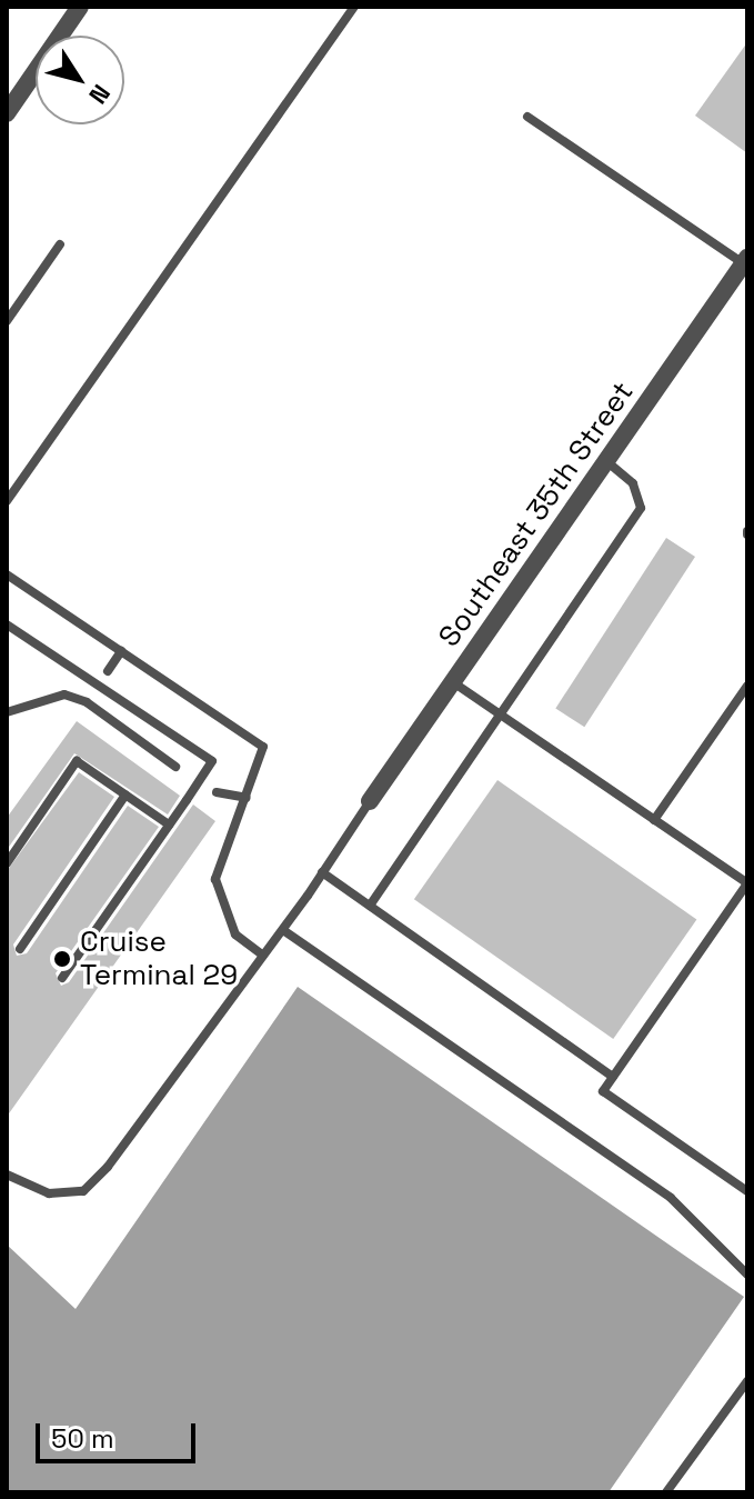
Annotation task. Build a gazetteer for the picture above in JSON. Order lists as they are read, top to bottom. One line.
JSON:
{"streets":{"street":["Southeast 35th Street"]},"places":["Cruise Terminal 29"],"scale_bar":"50 m","north":"bottom right"}
